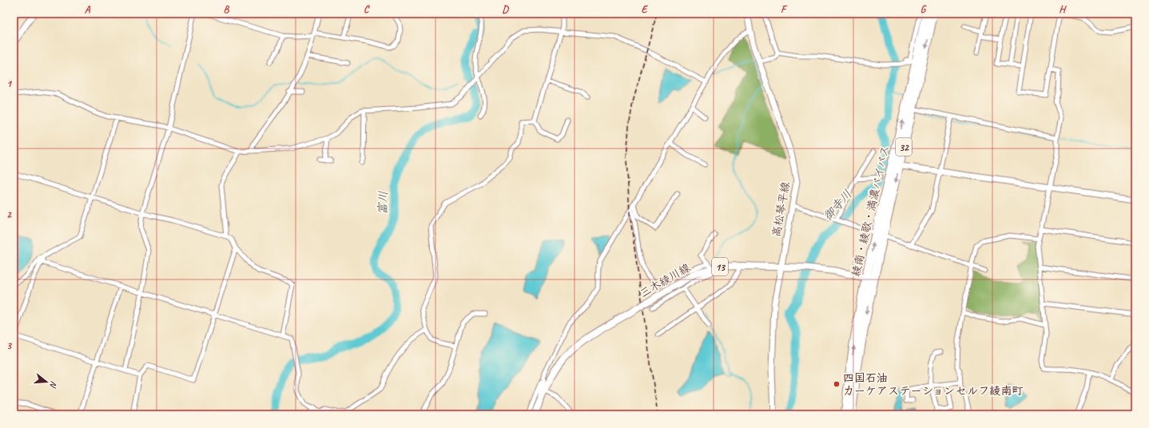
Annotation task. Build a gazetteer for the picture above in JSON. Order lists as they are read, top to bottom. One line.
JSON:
{"streets":{"highway":["32","綾南・綾歌・満濃バイパス"],"main road":["高松琴平線","13","三木綾川線"]},"crossings":[["高松琴平線","三木綾川線"],["綾南・綾歌・満濃バイパス","三木綾川線"]],"water":["富川","御寺川"],"places":["四国石油 カーケアステーションセルフ綾南町"],"north":"right","grid":{"columns":["A","B","C","D","E","F","G","H"],"rows":["1","2","3"]}}
